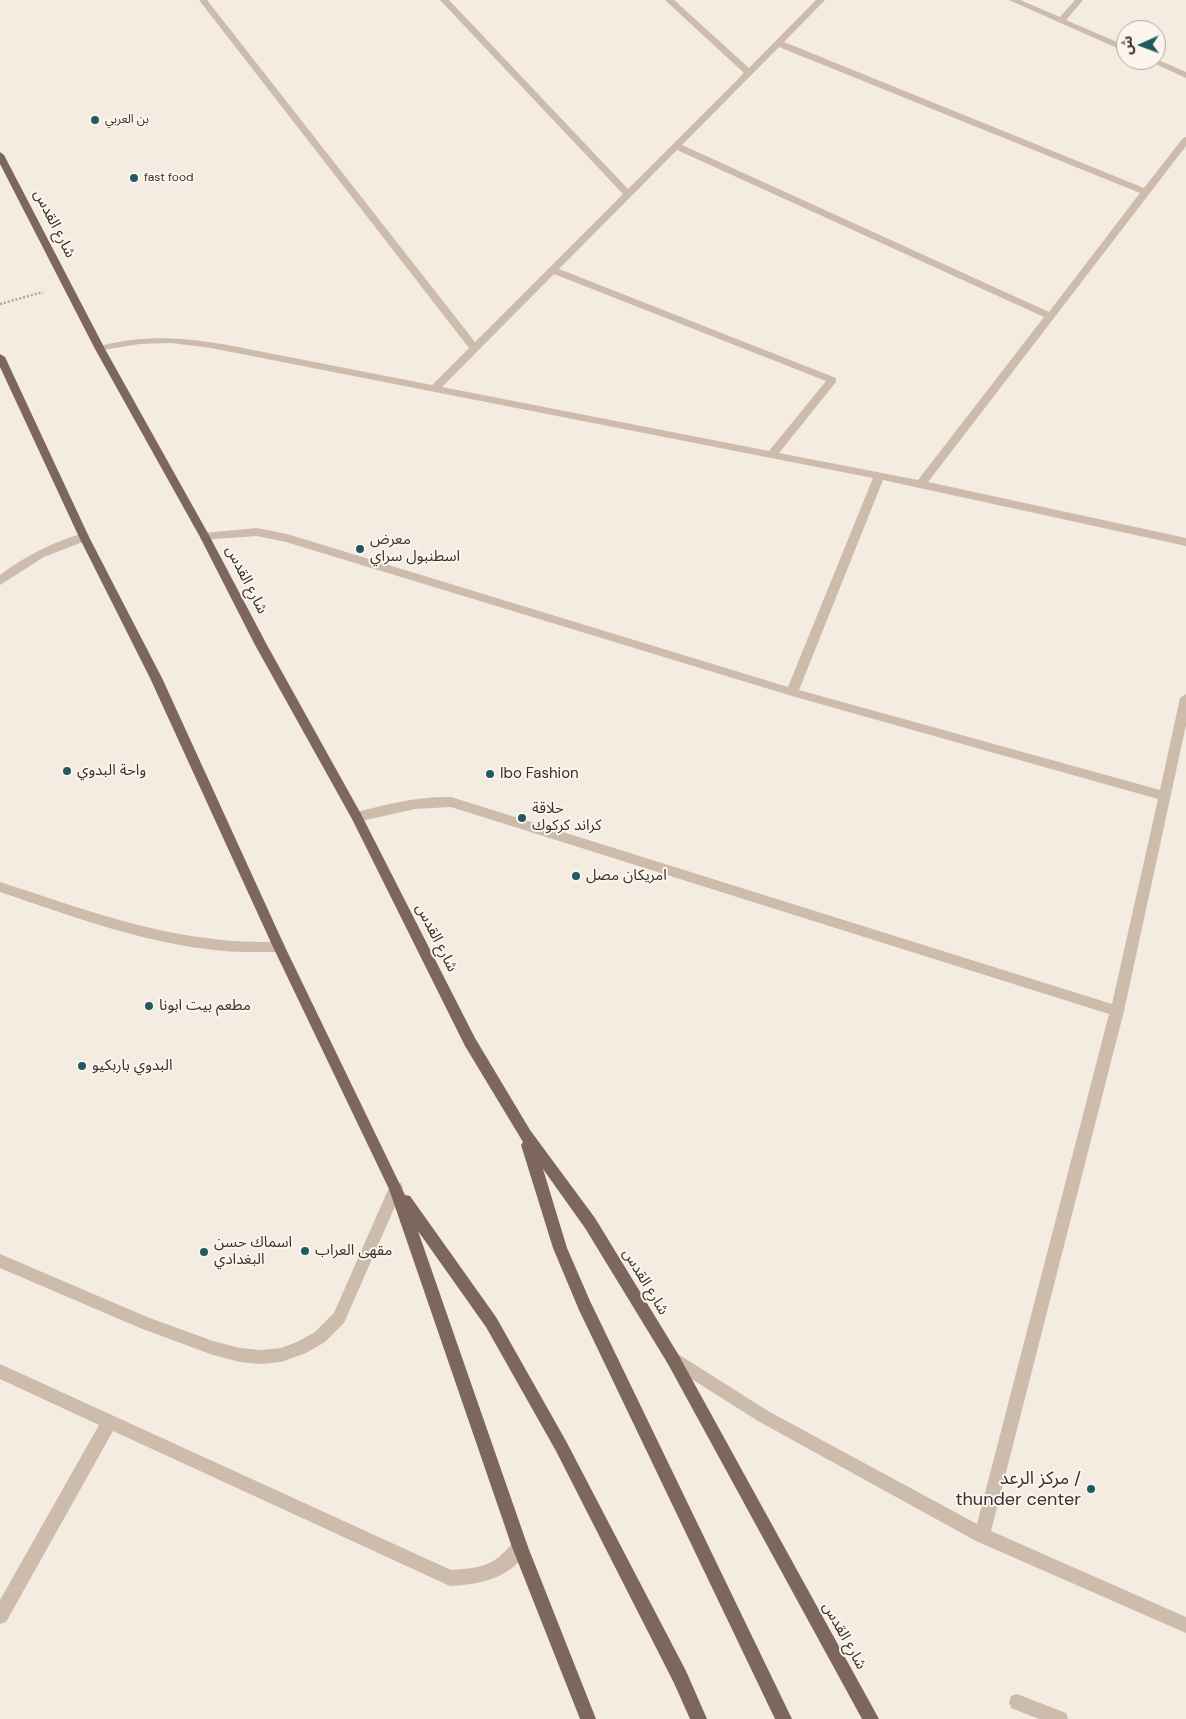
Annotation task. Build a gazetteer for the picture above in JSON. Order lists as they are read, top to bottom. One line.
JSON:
{"streets":{"main road":["شارع القدس"]},"places":["بن العربي","fast food","معرض اسطنبول سراي","واحة البدوي","Ibo Fashion","حلاقة كراند كركوك","امريكان مصل","مطعم بيت ابونا","البدوي باربكيو","مقهى العراب","اسماك حسن البغدادي","مركز الرعد / thunder center"],"north":"left"}
